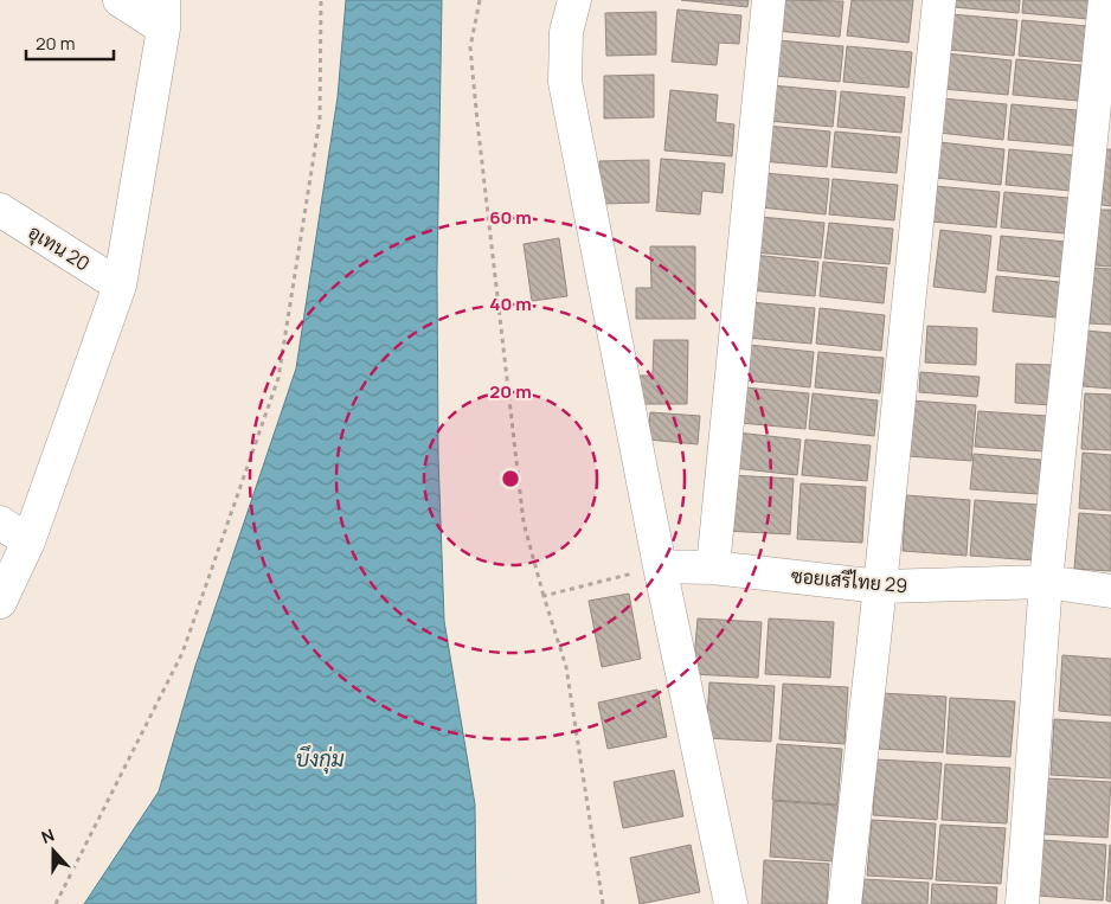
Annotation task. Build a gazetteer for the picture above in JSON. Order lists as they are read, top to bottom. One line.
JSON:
{"streets":{"street":["อุเทน 20","ซอยเสรีไทย 29"]},"water":["บึงกุ่ม"],"scale_bar":"20 m","north":"top","rings":["60 m","40 m","20 m"]}
